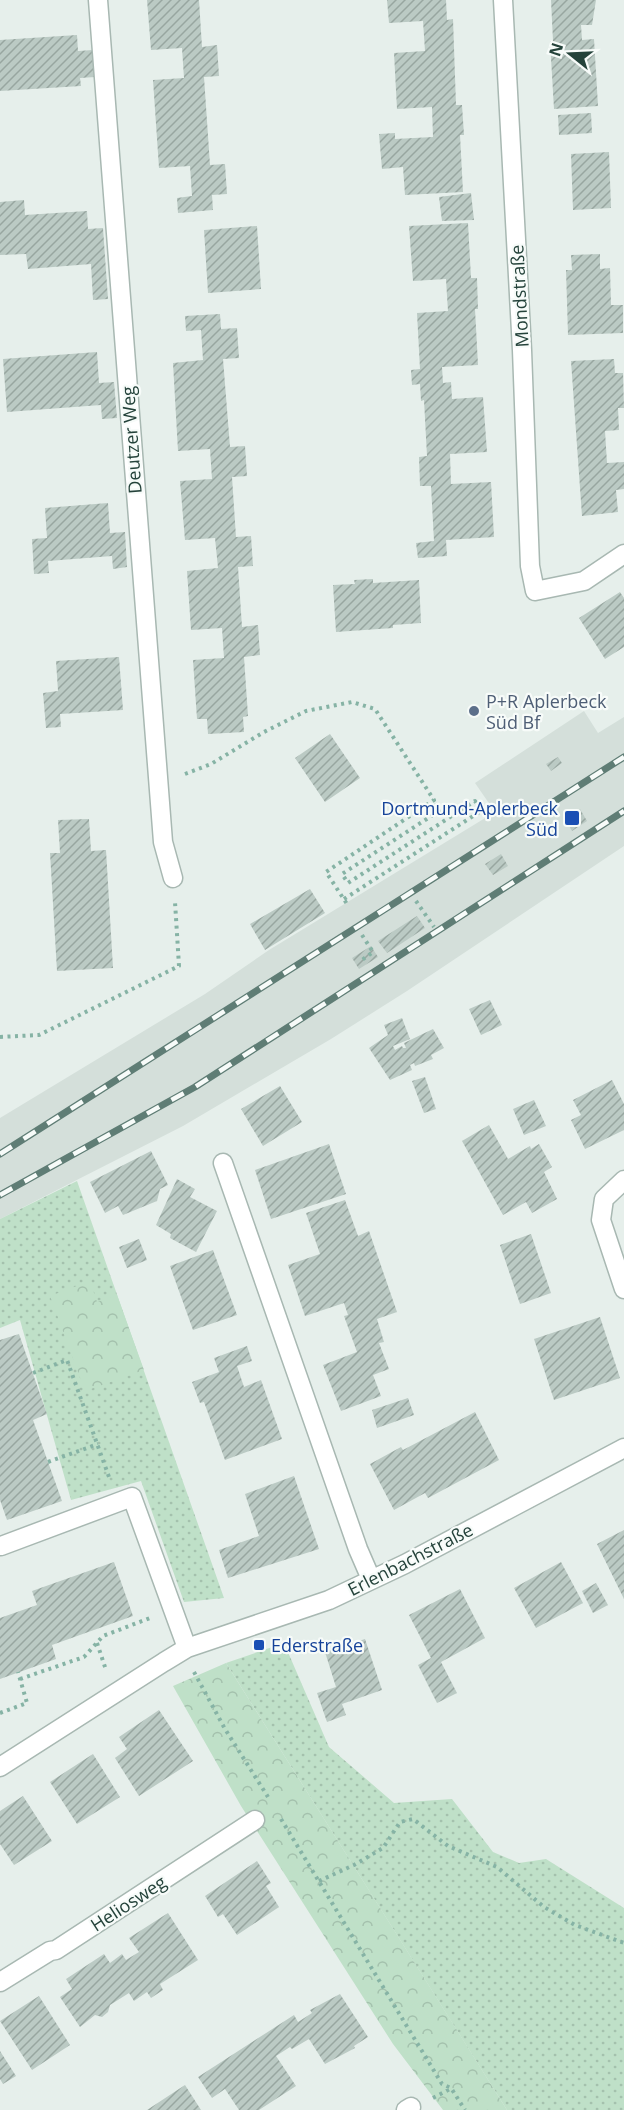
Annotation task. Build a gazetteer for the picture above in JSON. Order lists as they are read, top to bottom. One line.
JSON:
{"streets":{"street":["Mondstraße","Deutzer Weg","Erlenbachstraße","Heliosweg"]},"places":{"other":["P+R Aplerbeck Süd Bf"],"transit":["Dortmund-Aplerbeck Süd","Ederstraße"]},"north":"left"}
